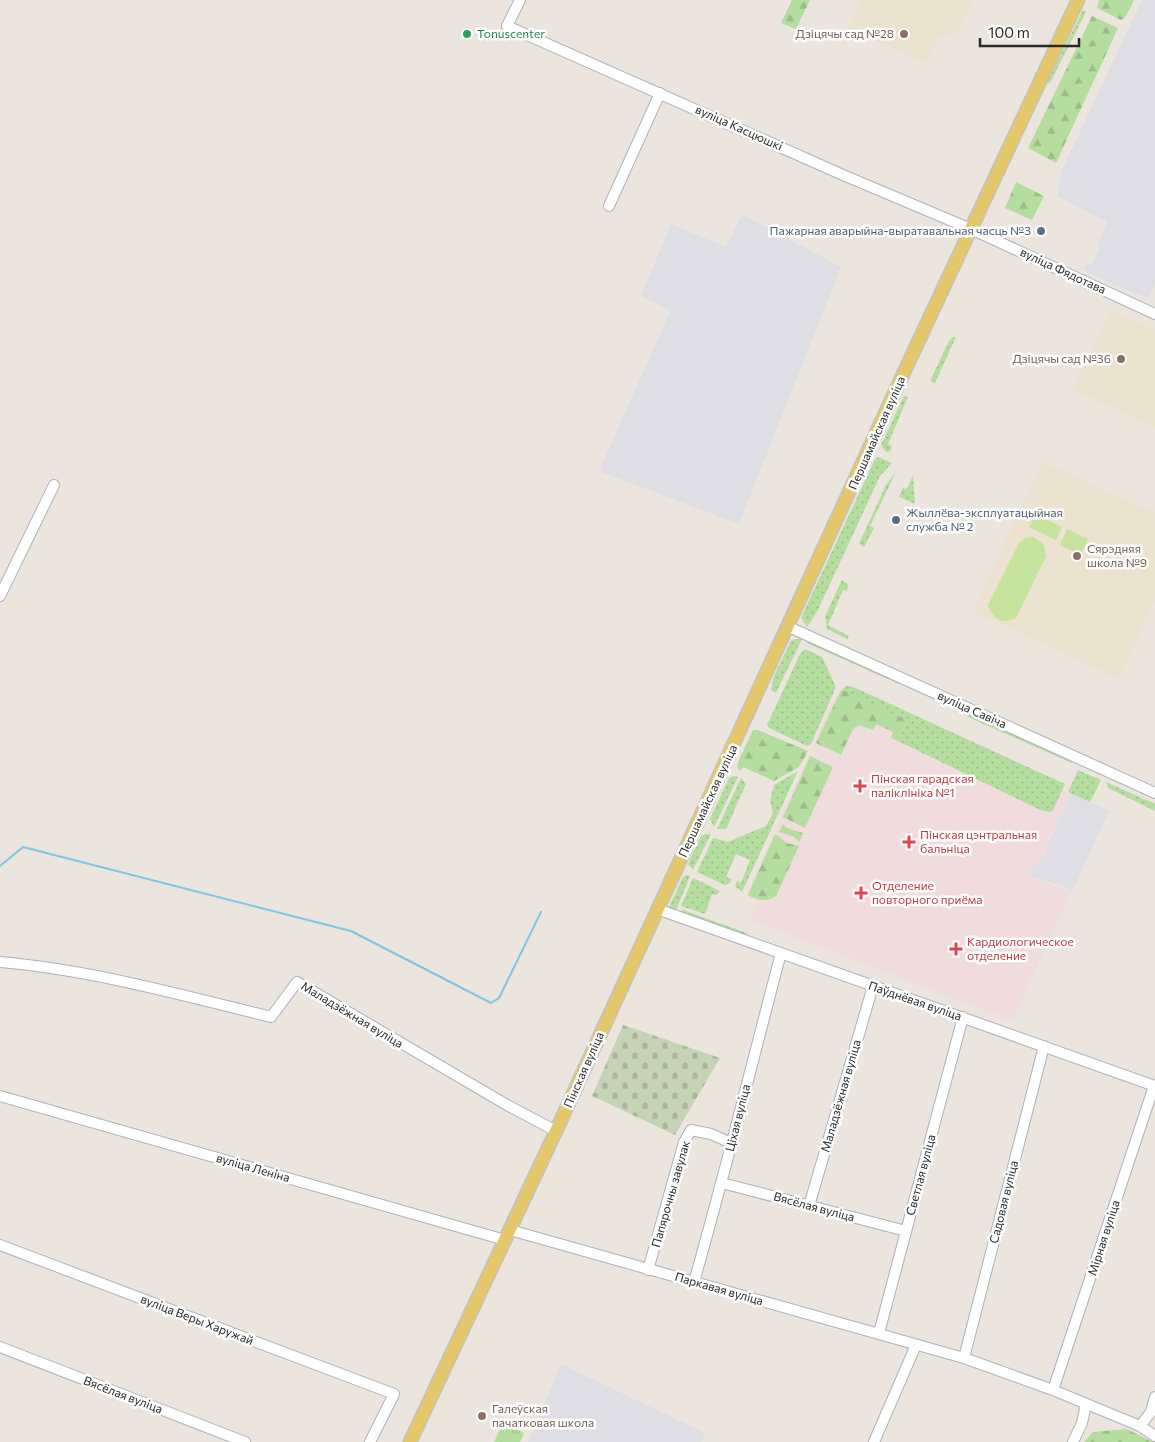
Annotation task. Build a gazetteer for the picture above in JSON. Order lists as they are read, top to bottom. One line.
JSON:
{"streets":{"main road":["Першамайская вуліца","Пінская вуліца"],"street":["вуліца Касцюшкі","вуліца Фядотава","вуліца Савіча","Паўднёвая вуліца","Маладзёжная вуліца","Ціхая вуліца","вуліца Леніна","Светлая вуліца","Папярочны завулак","Садовая вуліца","Вясёлая вуліца","Мірная вуліца","Паркавая вуліца","вуліца Веры Харужай"]},"crossings":[["вуліца Касцюшкі","вуліца Фядотава"],["вуліца Касцюшкі","Першамайская вуліца"],["вуліца Фядотава","Першамайская вуліца"],["Першамайская вуліца","вуліца Савіча"],["Першамайская вуліца","Паўднёвая вуліца"],["Першамайская вуліца","Пінская вуліца"],["Паўднёвая вуліца","Маладзёжная вуліца"],["Паўднёвая вуліца","Пінская вуліца"],["Паўднёвая вуліца","Ціхая вуліца"],["Паўднёвая вуліца","Светлая вуліца"],["Паўднёвая вуліца","Садовая вуліца"],["Паўднёвая вуліца","Мірная вуліца"],["Маладзёжная вуліца","Пінская вуліца"],["Маладзёжная вуліца","Вясёлая вуліца"],["Пінская вуліца","вуліца Леніна"],["Пінская вуліца","Паркавая вуліца"],["Ціхая вуліца","Папярочны завулак"],["Ціхая вуліца","Вясёлая вуліца"],["Ціхая вуліца","Паркавая вуліца"],["вуліца Леніна","Паркавая вуліца"],["Светлая вуліца","Вясёлая вуліца"],["Светлая вуліца","Паркавая вуліца"],["Папярочны завулак","Паркавая вуліца"],["Садовая вуліца","Паркавая вуліца"],["Мірная вуліца","Паркавая вуліца"]],"places":{"other":["Tonuscenter","Дзіцячы сад №28","Пажарная аварыйна-выратавальная часць №3","Дзіцячы сад №36","Жыллёва-эксплуатацыйная служба № 2","Сярэдняя школа №9","Галеўская пачатковая школа"],"health":["Пінская гарадская паліклініка №1","Пінская цэнтральная бальніца","Отделение повторного приёма","Кардиологическое отделение"]},"scale_bar":"100 m"}
